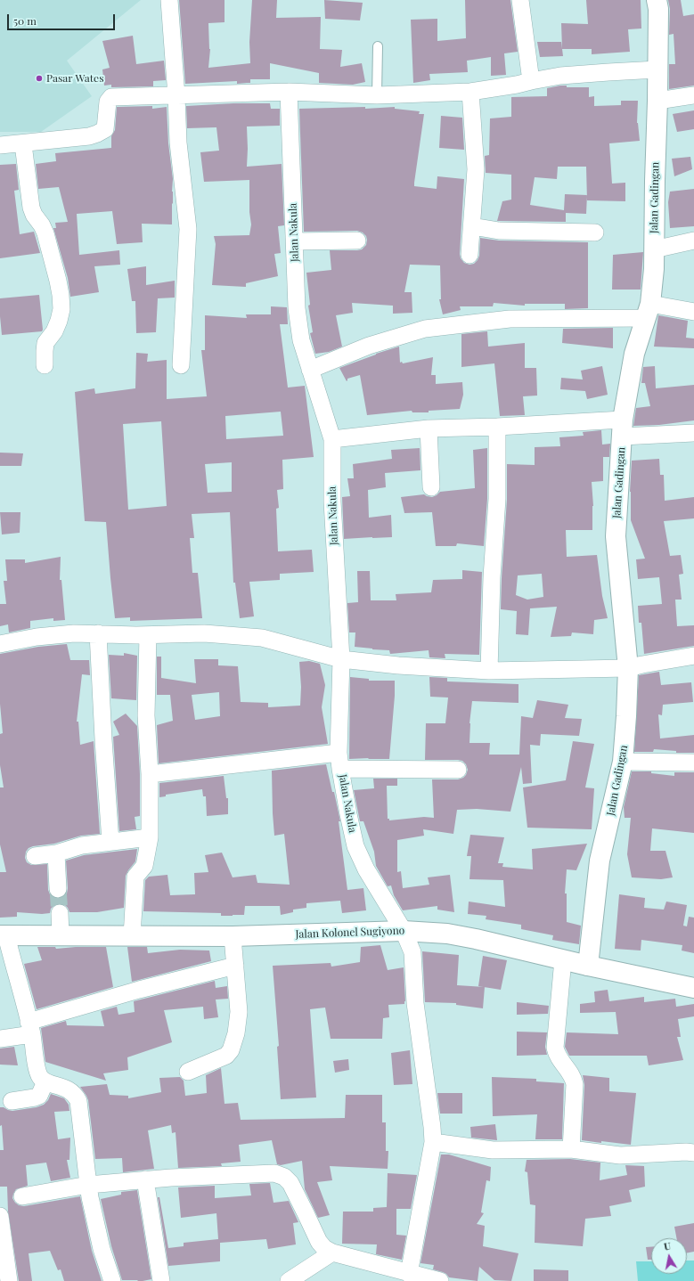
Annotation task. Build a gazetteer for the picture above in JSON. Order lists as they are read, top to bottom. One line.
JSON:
{"streets":{"main road":["Jalan Gadingan","Jalan Kolonel Sugiyono"],"street":["Jalan Nakula"]},"crossings":[["Jalan Gadingan","Jalan Kolonel Sugiyono"],["Jalan Nakula","Jalan Kolonel Sugiyono"]],"places":["Pasar Wates"],"scale_bar":"50 m","north":"top"}
